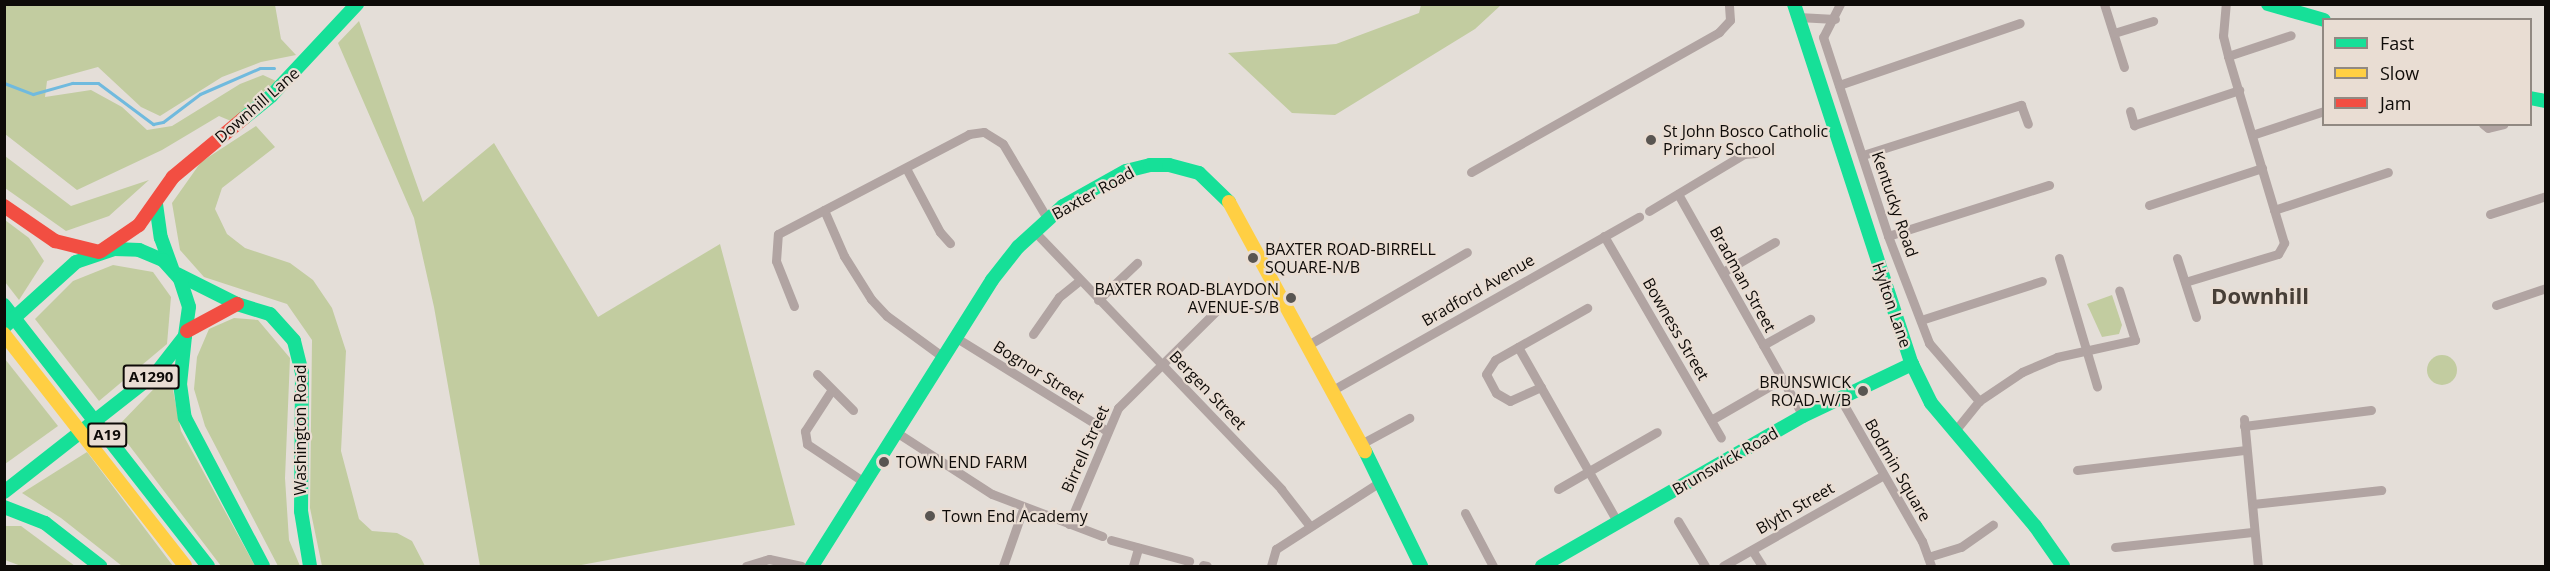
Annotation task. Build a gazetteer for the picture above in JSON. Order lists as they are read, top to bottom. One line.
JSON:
{"streets":{"main road":["Downhill Lane","Baxter Road","Hylton Lane","A1290","Washington Road","A19","Brunswick Road"],"street":["Kentucky Road","Bradman Street","Bradford Avenue","Bowness Street","Bognor Street","Bergen Street","Birrell Street","Bodmin Square","Blyth Street"]},"crossings":[["Downhill Lane","Washington Road"],["Baxter Road","Bradford Avenue"],["Baxter Road","Bognor Street"],["Baxter Road","Bergen Street"],["Bradman Street","Brunswick Road"],["Bradford Avenue","Bowness Street"],["Hylton Lane","Brunswick Road"],["Bognor Street","Birrell Street"],["Bergen Street","Birrell Street"],["Brunswick Road","Bodmin Square"],["Bodmin Square","Blyth Street"]],"districts":["Downhill"],"places":["St John Bosco Catholic Primary School","BAXTER ROAD-BIRRELL SQUARE-N/B","BAXTER ROAD-BLAYDON AVENUE-S/B","BRUNSWICK ROAD-W/B","TOWN END FARM","Town End Academy"],"legend":["Fast","Slow","Jam"]}
